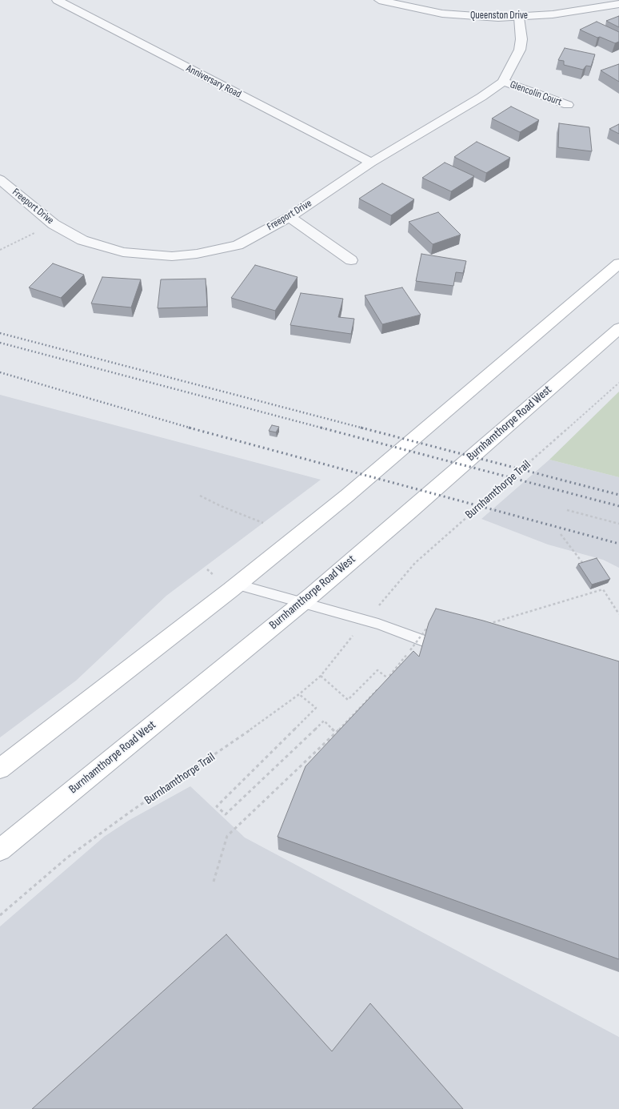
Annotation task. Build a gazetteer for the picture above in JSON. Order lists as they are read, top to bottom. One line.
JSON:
{"streets":{"main road":["Burnhamthorpe Road West"],"street":["Queenston Drive","Anniversary Road","Glencolin Court","Freeport Drive"],"path":["Burnhamthorpe Trail"]},"crossings":[["Queenston Drive","Freeport Drive"],["Anniversary Road","Freeport Drive"],["Glencolin Court","Freeport Drive"]]}
